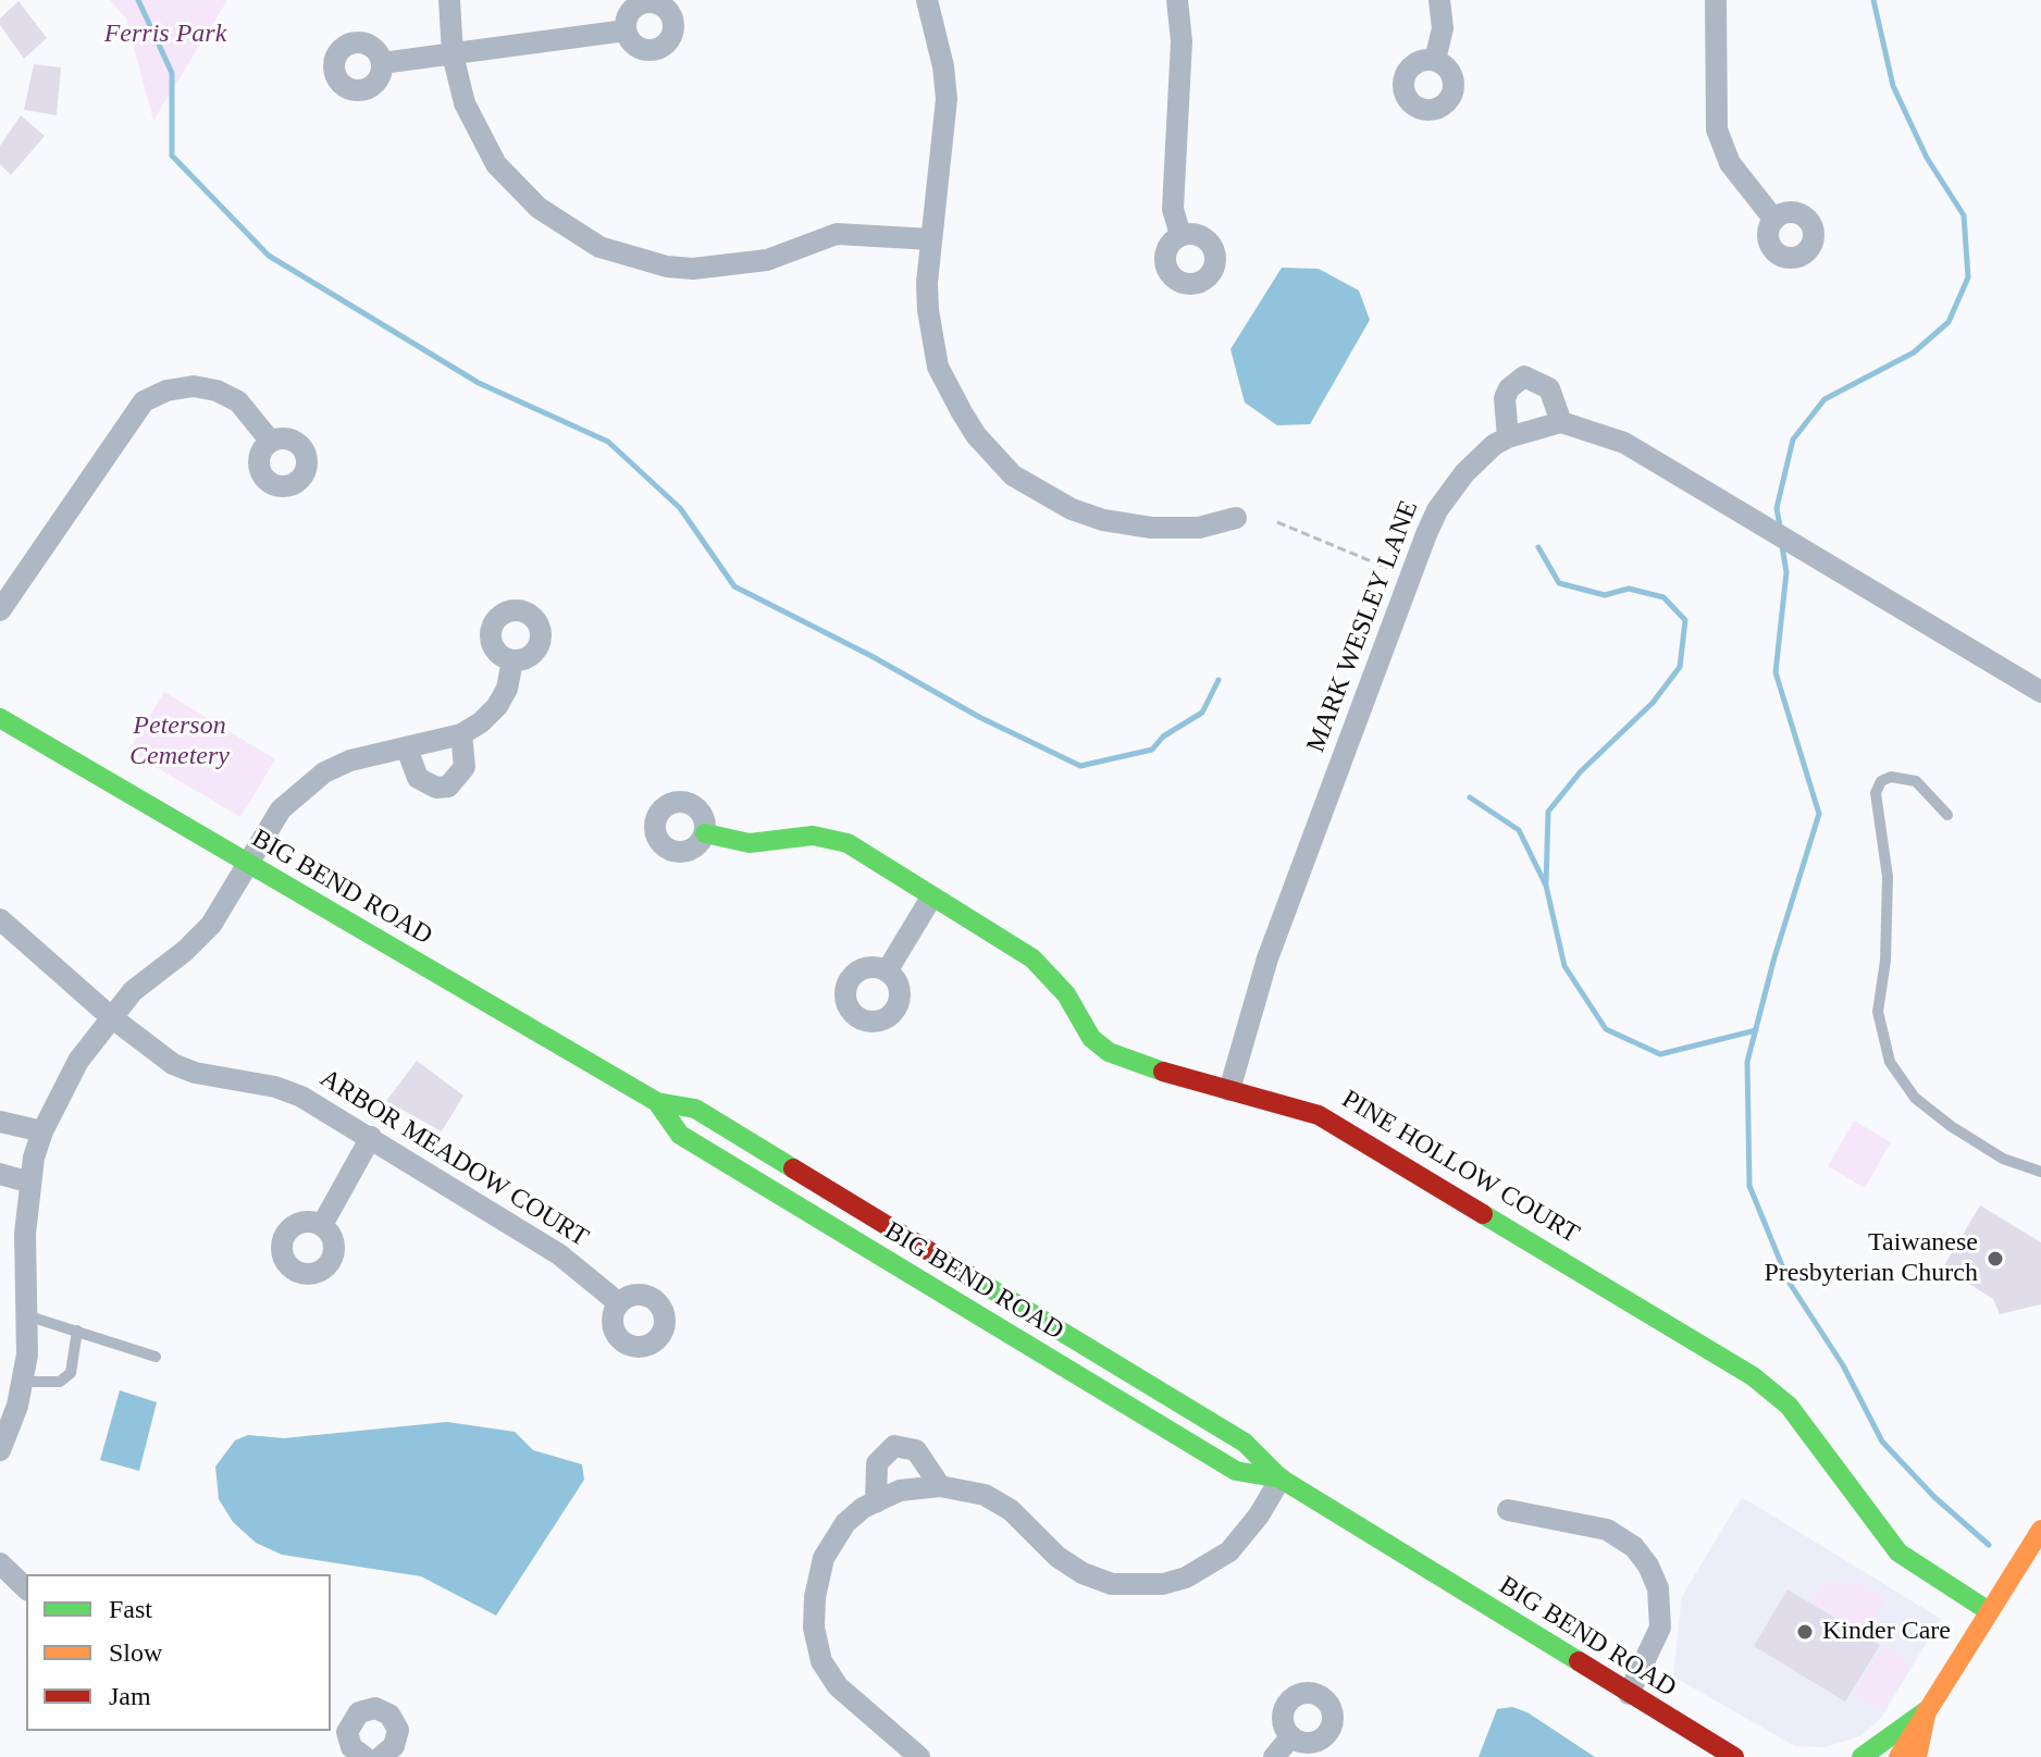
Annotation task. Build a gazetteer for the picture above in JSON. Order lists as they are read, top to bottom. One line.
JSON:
{"streets":{"main road":["BIG BEND ROAD","PINE HOLLOW COURT"],"street":["MARK WESLEY LANE","ARBOR MEADOW COURT"]},"crossings":[["MARK WESLEY LANE","PINE HOLLOW COURT"]],"parks":["Ferris Park","Peterson Cemetery"],"places":["Taiwanese Presbyterian Church","Kinder Care"],"legend":["Fast","Slow","Jam"]}
